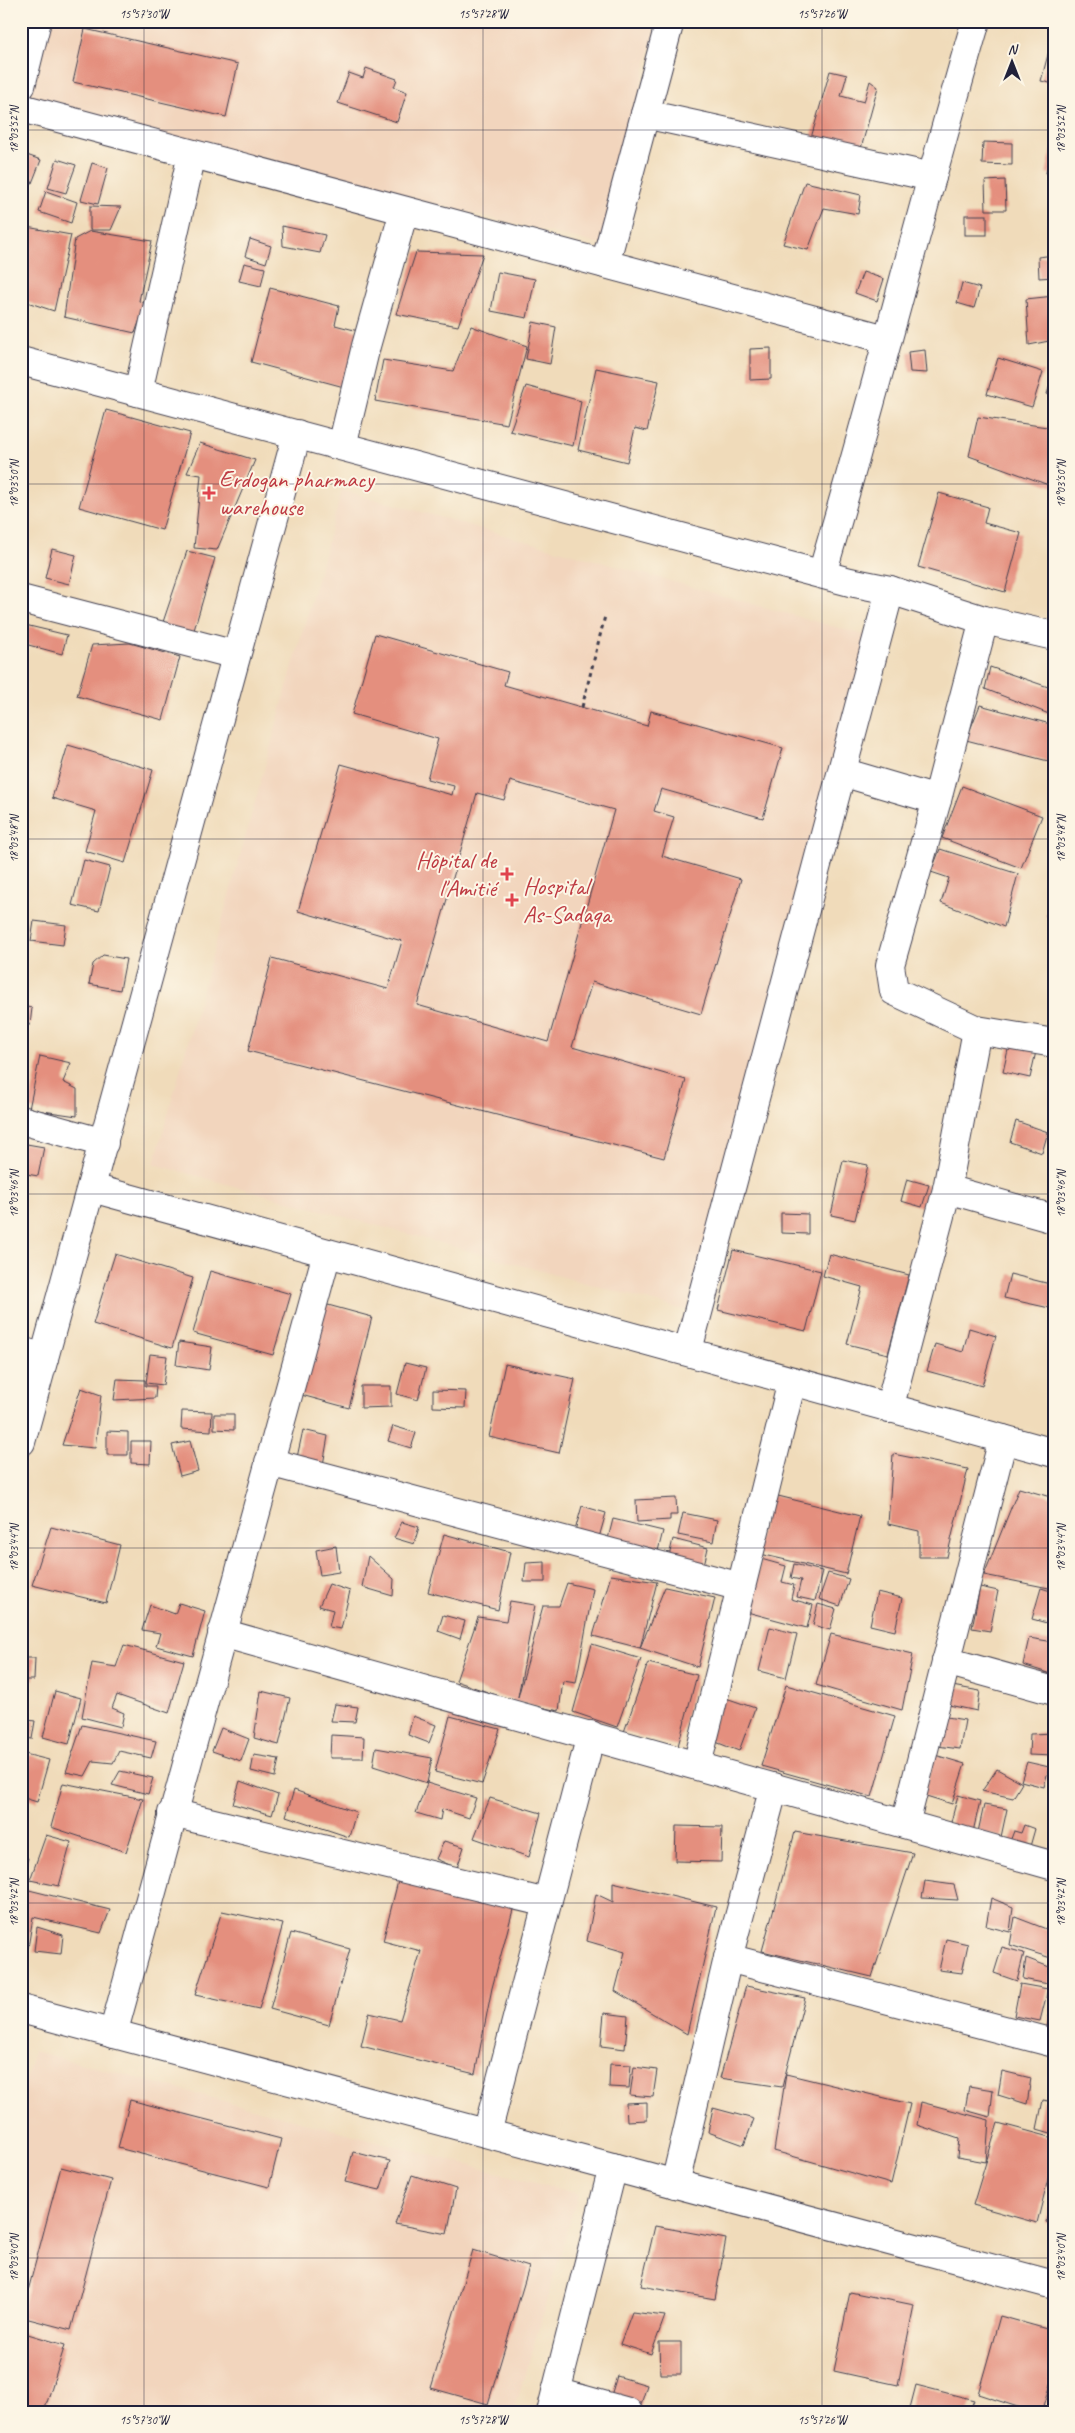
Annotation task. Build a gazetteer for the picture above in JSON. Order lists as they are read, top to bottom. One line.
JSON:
{"places":{"health":["Erdogan pharmacy warehouse","Hôpital de l'Amitié","Hospital As-Sadaqa"]},"north":"top","coordinates":["15°57'30\"W","15°57'28\"W","15°57'26\"W","18°03'52\"N","18°03'50\"N","18°03'48\"N","18°03'46\"N","18°03'44\"N","18°03'42\"N","18°03'40\"N"]}
